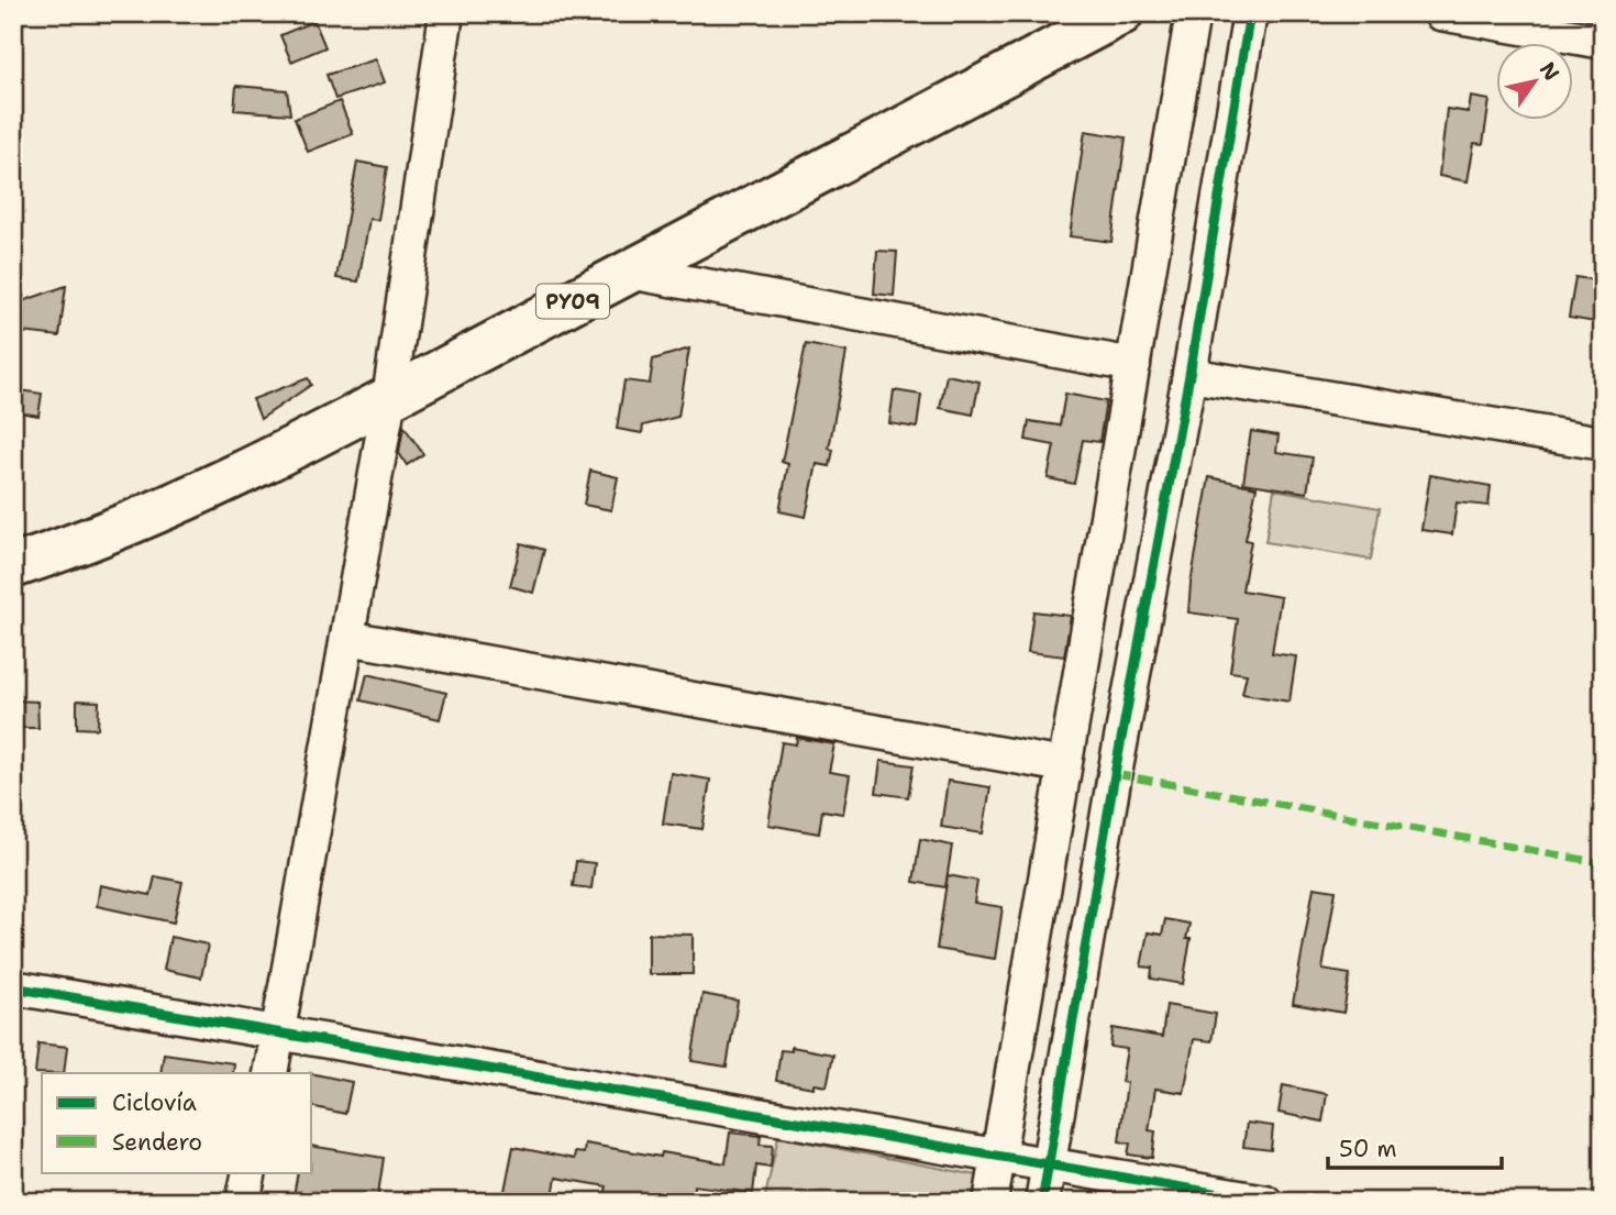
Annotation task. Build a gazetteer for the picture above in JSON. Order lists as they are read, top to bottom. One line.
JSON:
{"streets":{"highway":["PY09"]},"legend":["Ciclovía","Sendero"],"scale_bar":"50 m","north":"top right"}
